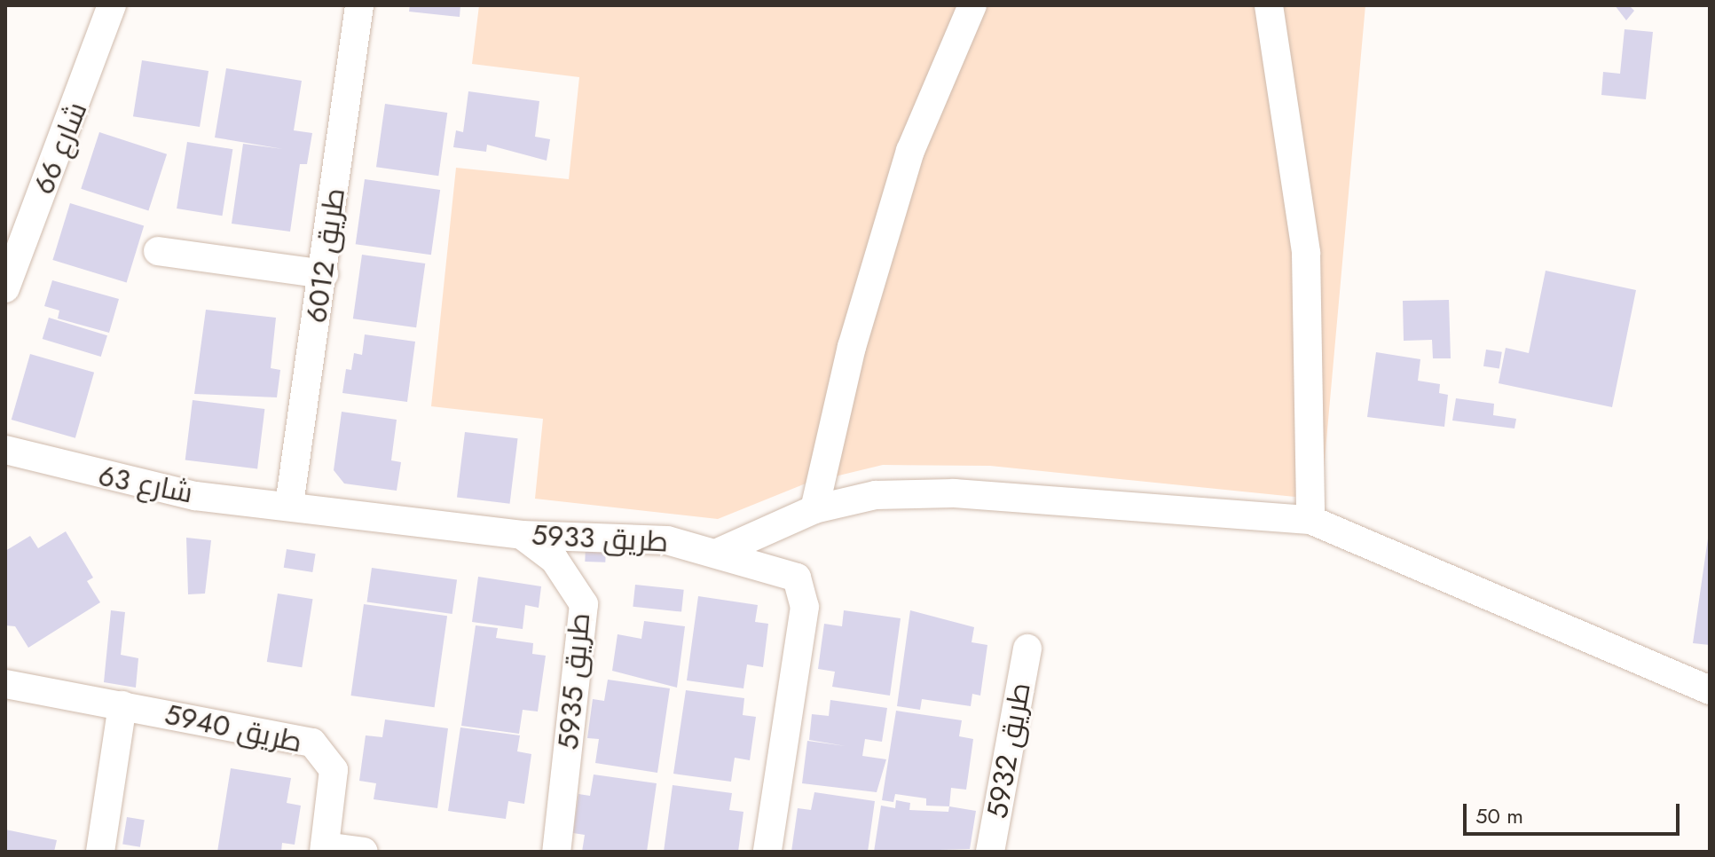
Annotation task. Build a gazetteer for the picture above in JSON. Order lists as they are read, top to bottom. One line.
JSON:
{"streets":{"street":["شارع 66","طريق 6012","شارع 63","طريق 5933","طريق 5935","طريق 5940","طريق 5932"]},"crossings":[["طريق 6012","شارع 63"],["طريق 6012","طريق 5933"],["شارع 63","طريق 5933"],["طريق 5933","طريق 5935"]],"scale_bar":"50 m"}
